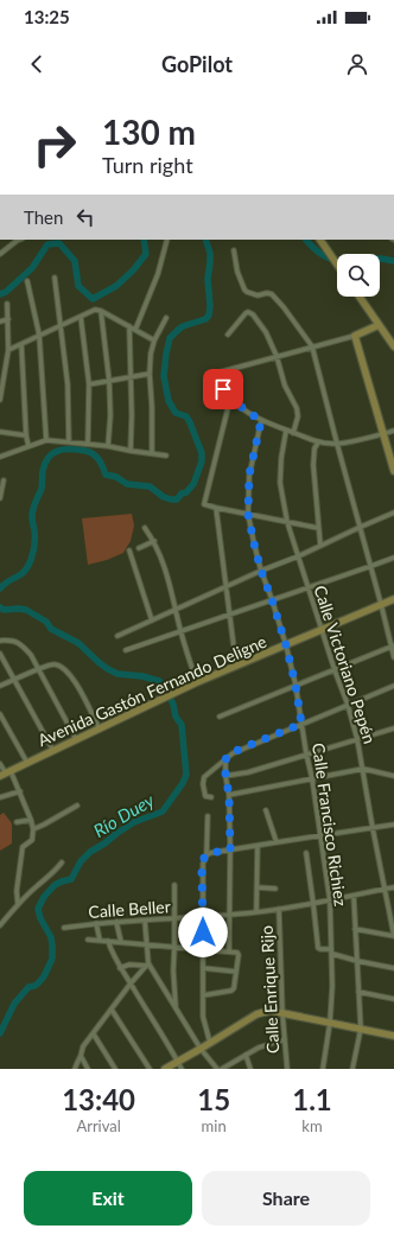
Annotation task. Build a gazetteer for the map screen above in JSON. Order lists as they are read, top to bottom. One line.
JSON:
{"streets":{"street":["Calle Victoriano Pepén","Avenida Gastón Fernando Deligne","Calle Francisco Richiez","Calle Beller","Calle Enrique Rijo"]},"crossings":[["Calle Victoriano Pepén","Avenida Gastón Fernando Deligne"],["Calle Victoriano Pepén","Calle Beller"],["Avenida Gastón Fernando Deligne","Calle Francisco Richiez"],["Calle Francisco Richiez","Calle Beller"],["Calle Beller","Calle Enrique Rijo"]],"water":["Río Duey"],"page":{"status":"13:25","header":"GoPilot","turn":["130 m","Turn right"],"then":"Then","eta":["13:40","Arrival","15","min","1.1","km"],"buttons":["Exit","Share"]}}
